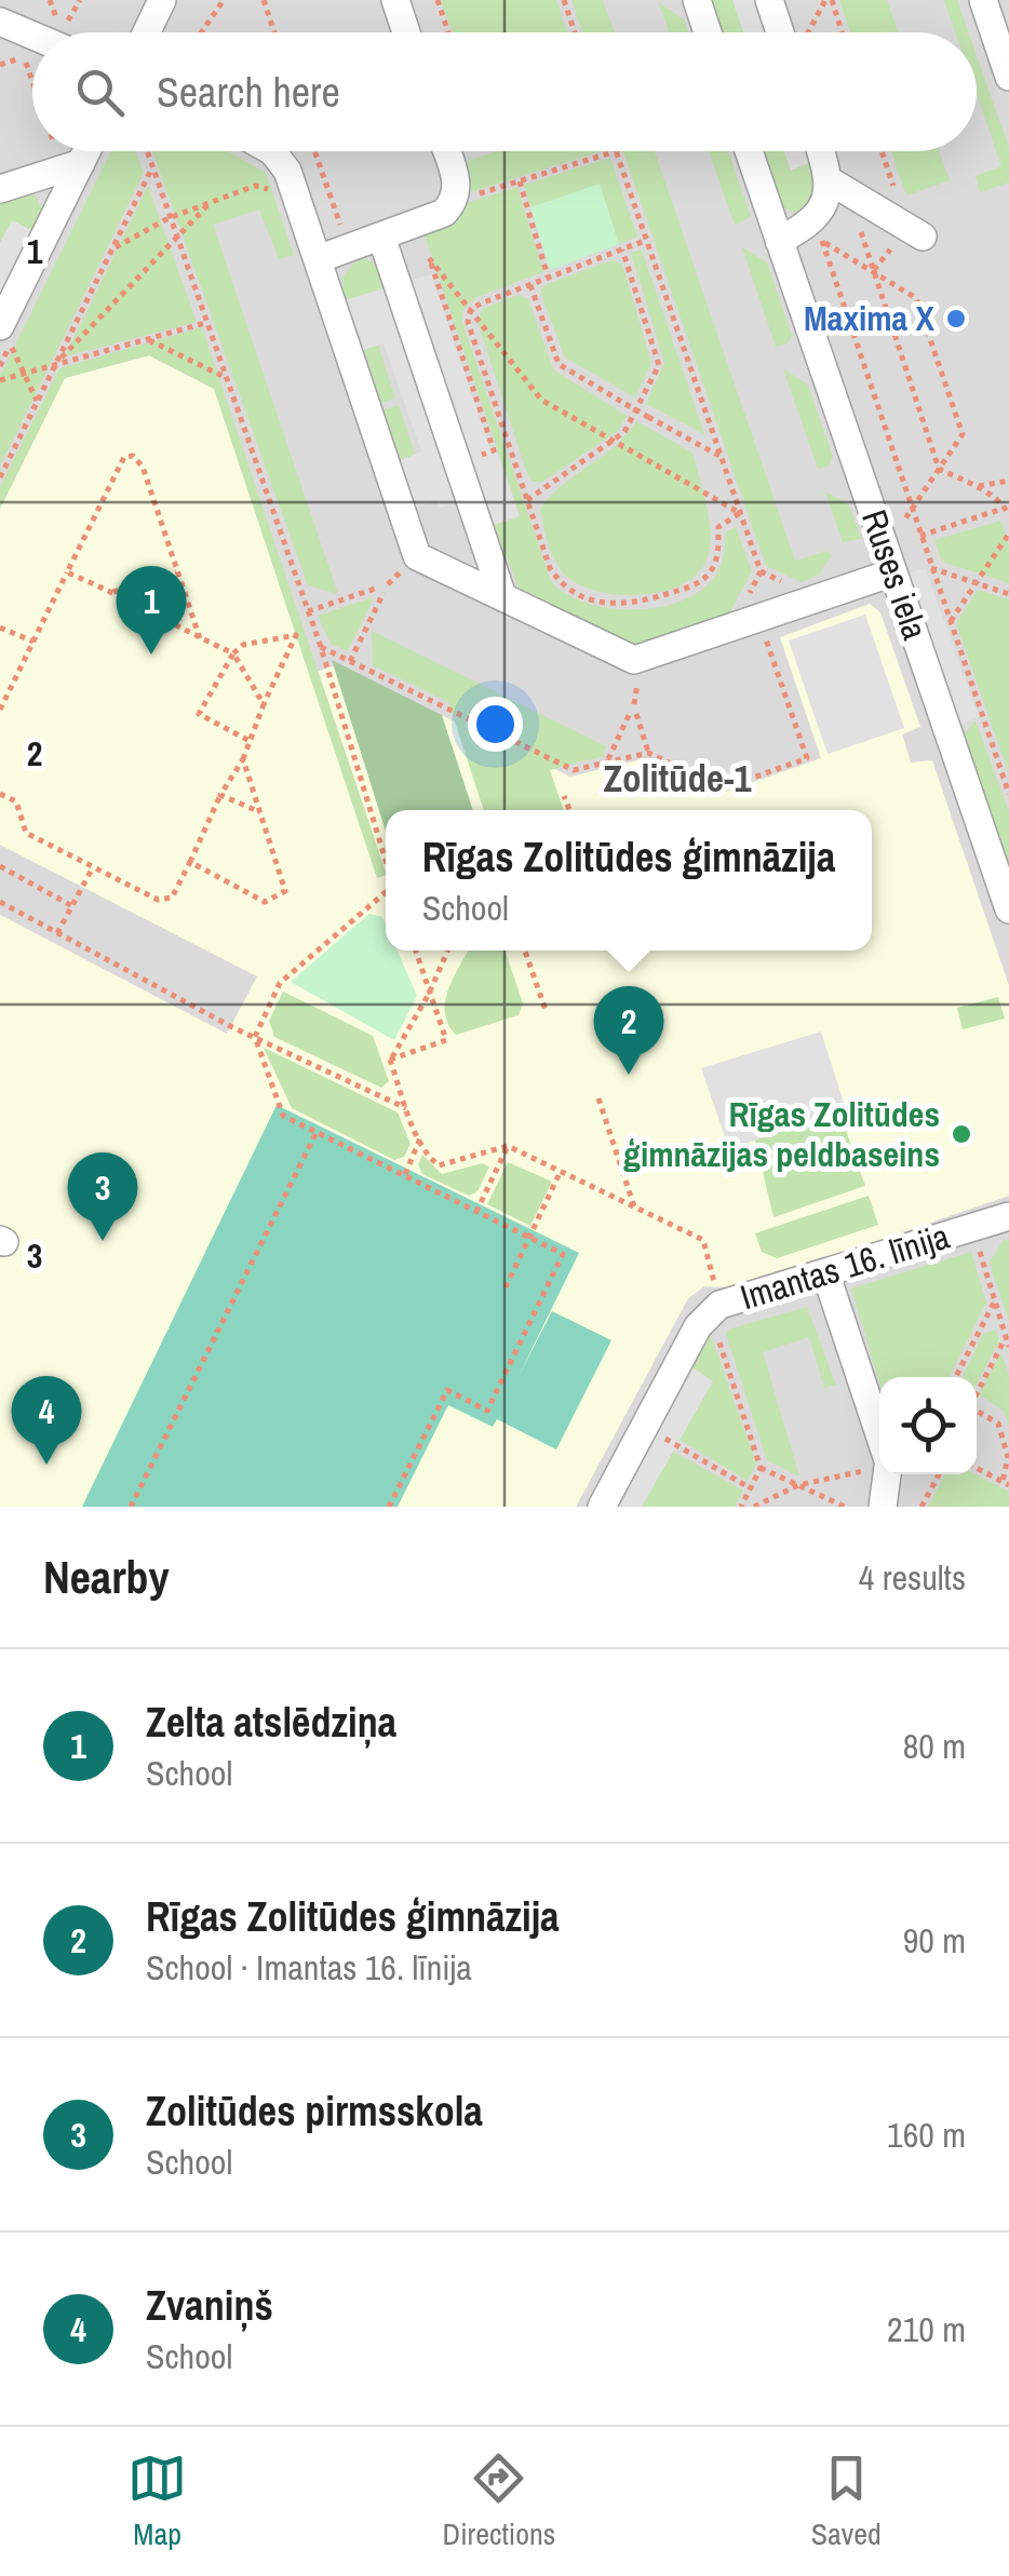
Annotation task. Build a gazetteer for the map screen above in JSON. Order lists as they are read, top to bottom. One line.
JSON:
{"streets":{"street":["Ruses iela","Imantas 16. līnija"]},"districts":["Zolitūde-1"],"places":["Maxima X","Rīgas Zolitūdes ģimnāzijas peldbaseins"],"page":{"search":"Search here","pins":["1","2","3","4"],"popup":["Rīgas Zolitūdes ģimnāzija","School"],"heading":["Nearby","4 results"],"list":[{"mark":"1","name":"Zelta atslēdziņa","note":"School","value":"80 m"},{"mark":"2","name":"Rīgas Zolitūdes ģimnāzija","note":"School · Imantas 16. līnija","value":"90 m"},{"mark":"3","name":"Zolitūdes pirmsskola","note":"School","value":"160 m"},{"mark":"4","name":"Zvaniņš","note":"School","value":"210 m"}],"nav":["Map","Directions","Saved"]},"grid":{"rows":["1","2","3"]}}
